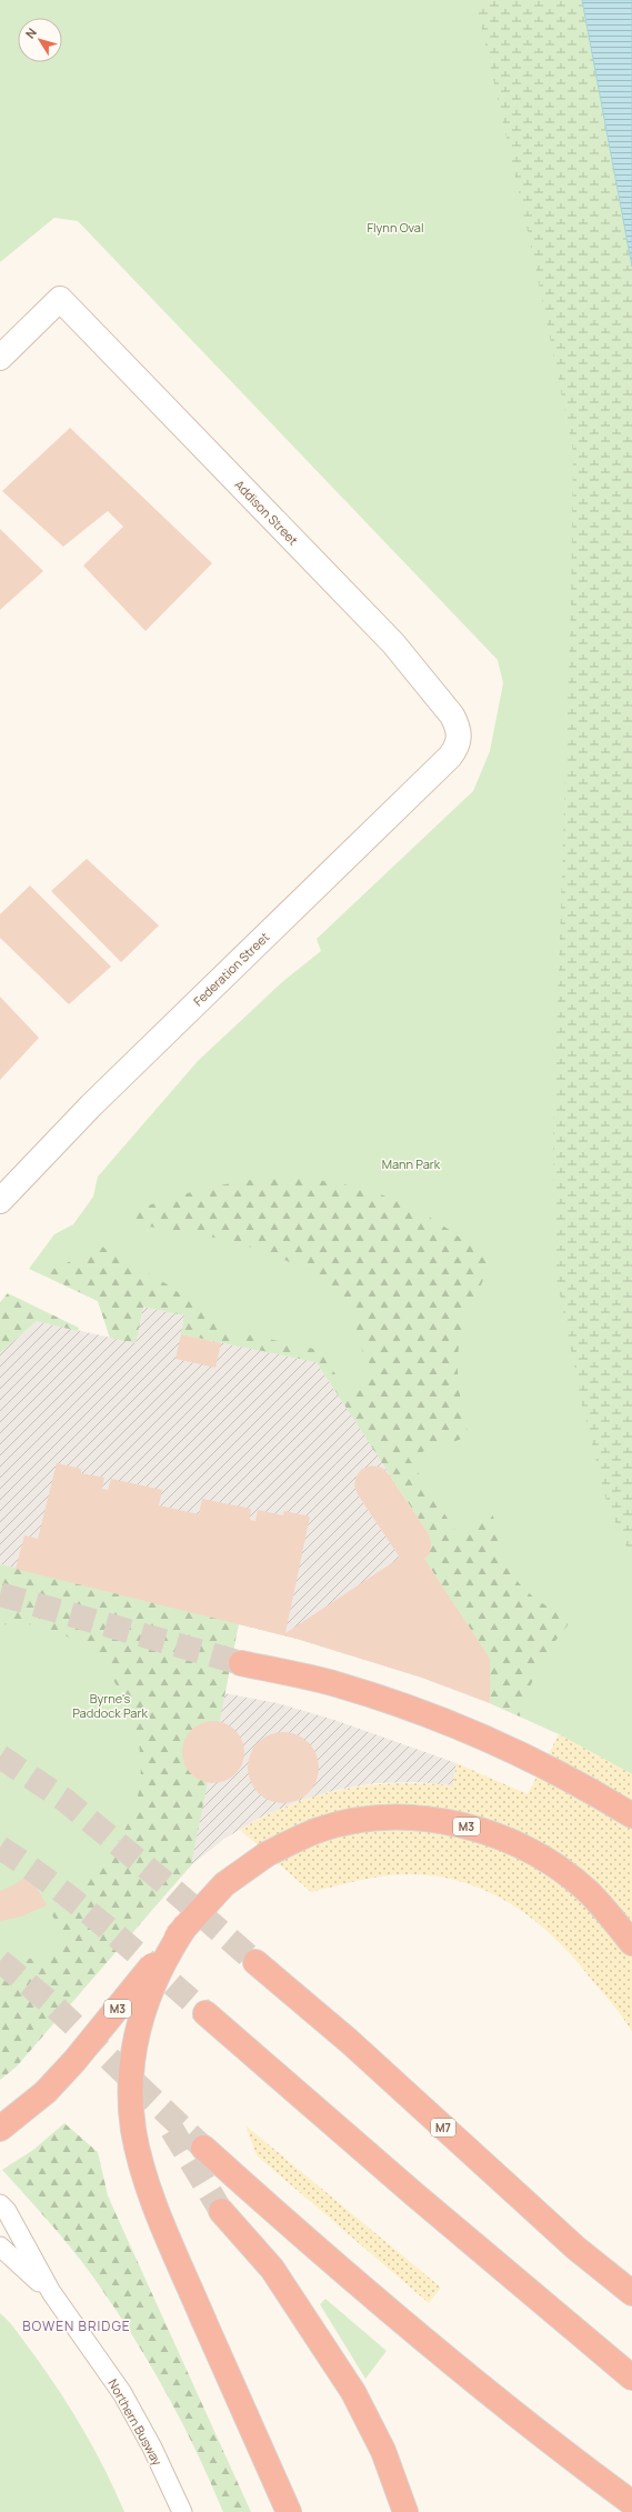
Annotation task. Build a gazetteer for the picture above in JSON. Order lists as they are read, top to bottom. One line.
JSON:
{"streets":{"highway":["M3","M7"],"street":["Addison Street","Federation Street"],"lane":["Northern Busway"]},"crossings":[["Addison Street","Federation Street"]],"districts":["BOWEN BRIDGE"],"parks":["Flynn Oval","Mann Park","Byrne's Paddock Park"],"north":"top left"}
